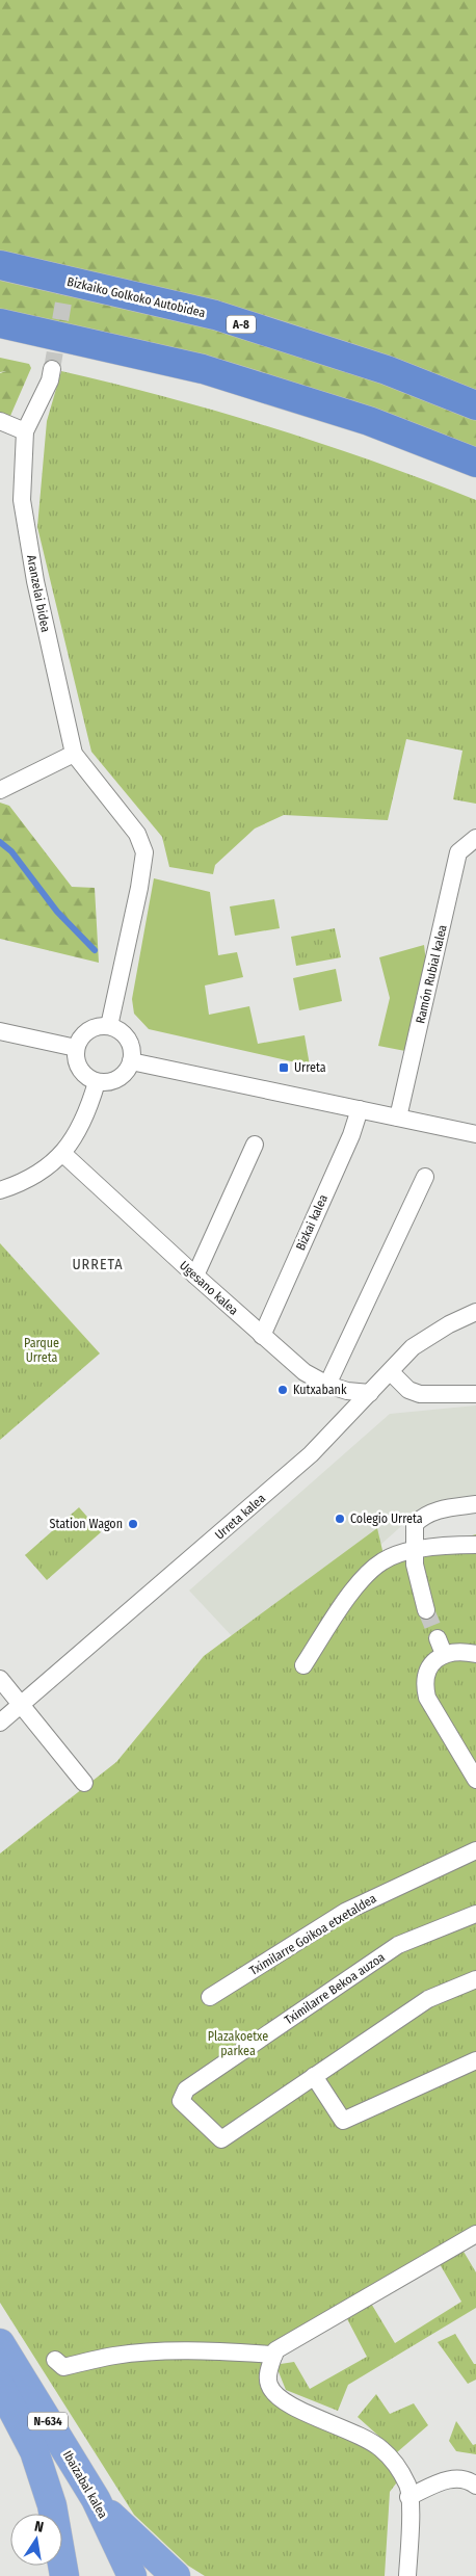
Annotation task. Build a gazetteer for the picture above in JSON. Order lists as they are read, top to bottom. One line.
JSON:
{"streets":{"highway":["Bizkaiko Golkoko Autobidea","A-8","N-634","Ibaizabal kalea"],"street":["Aranzelai bidea","Ramón Rubial kalea","Bizkai kalea","Ugesano kalea","Urreta kalea","Tximilarre Goikoa etxetaldea","Tximilarre Bekoa auzoa"]},"crossings":[["Bizkai kalea","Ugesano kalea"],["Ugesano kalea","Urreta kalea"]],"districts":["URRETA"],"parks":["Parque Urreta","Plazakoetxe parkea"],"places":{"transit":["Urreta"],"other":["Kutxabank","Colegio Urreta","Station Wagon"]},"north":"top"}
